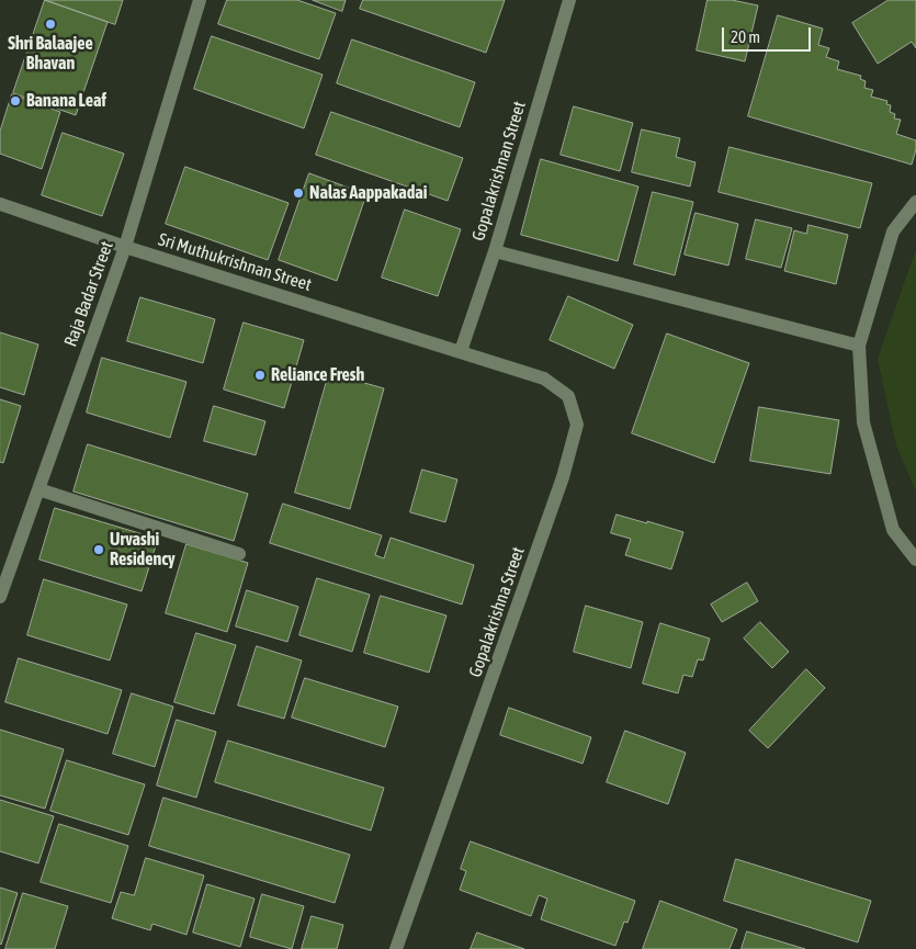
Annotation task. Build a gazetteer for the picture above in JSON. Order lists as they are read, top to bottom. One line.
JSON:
{"streets":{"street":["Gopalakrishnan Street","Sri Muthukrishnan Street","Raja Badar Street","Gopalakrishna Street"]},"crossings":[["Gopalakrishnan Street","Sri Muthukrishnan Street"],["Gopalakrishnan Street","Gopalakrishna Street"],["Sri Muthukrishnan Street","Raja Badar Street"],["Sri Muthukrishnan Street","Gopalakrishna Street"]],"places":["Shri Balaajee Bhavan","Banana Leaf","Nalas Aappakadai","Reliance Fresh","Urvashi Residency"],"scale_bar":"20 m"}
